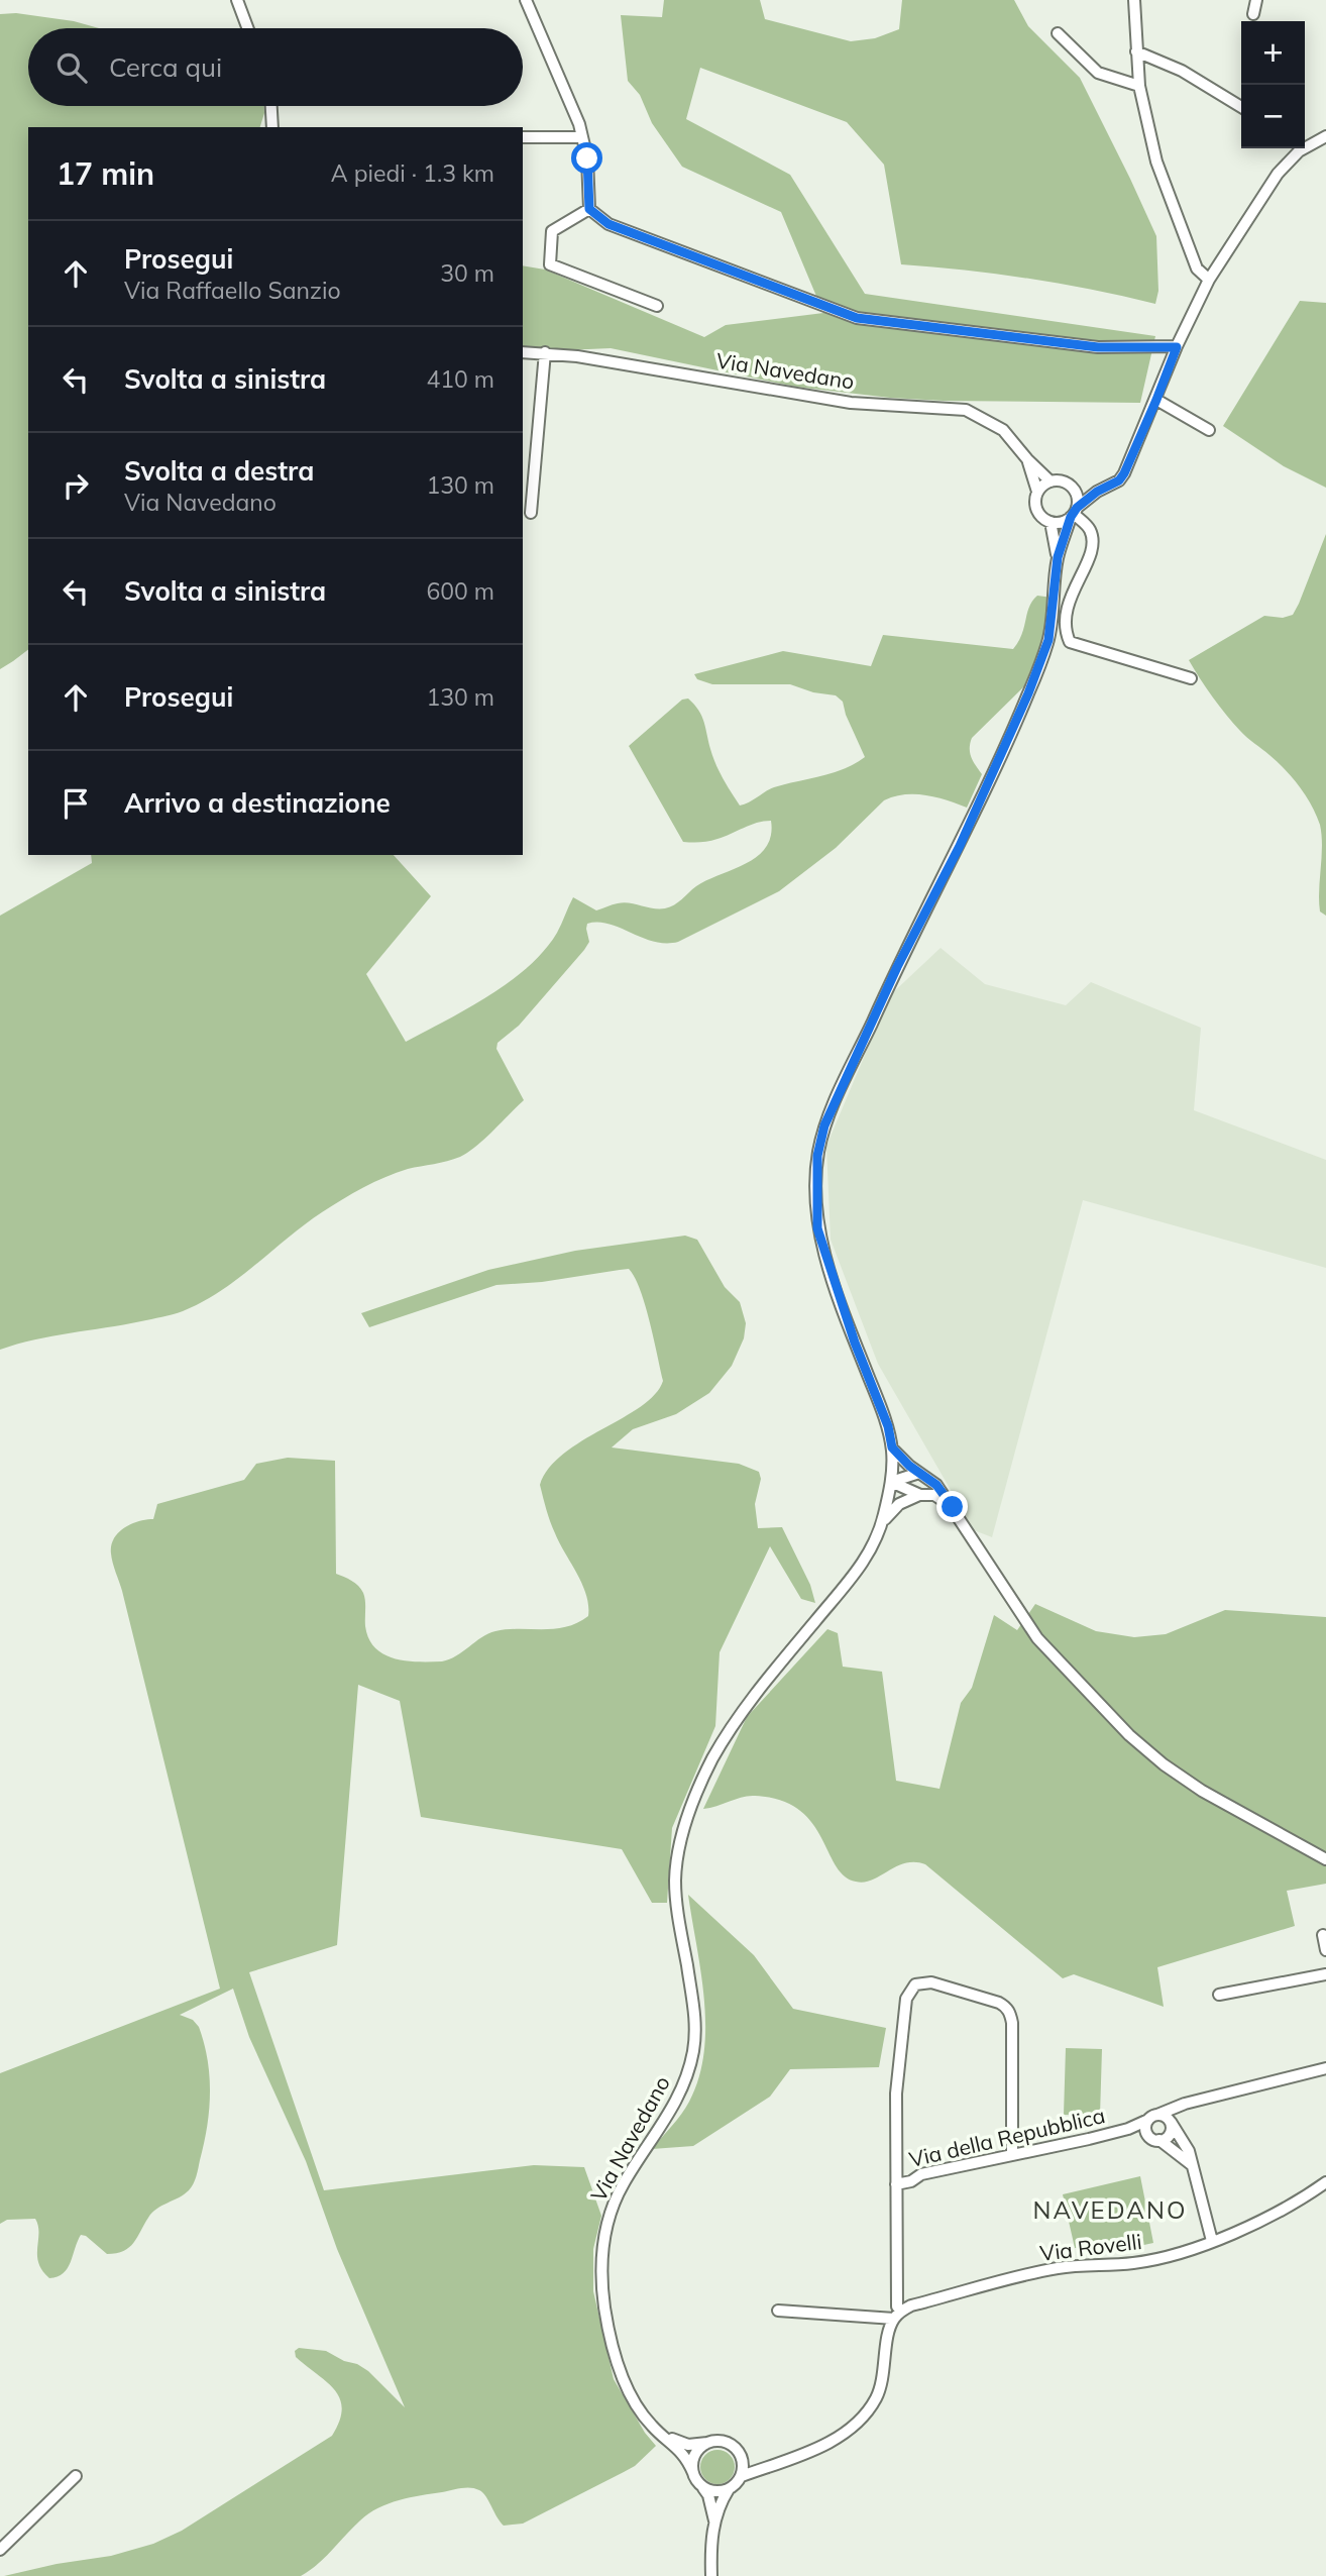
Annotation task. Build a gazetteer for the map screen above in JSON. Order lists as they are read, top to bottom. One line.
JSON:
{"streets":{"street":["Via Navedano","Via della Repubblica","Via Rovelli"]},"crossings":[["Via della Repubblica","Via Rovelli"]],"districts":["NAVEDANO"],"page":{"map_buttons":["+","−"],"search":"Cerca qui","heading":["17 min","A piedi · 1.3 km"],"list":[["Prosegui","Via Raffaello Sanzio","30 m"],["Svolta a sinistra","410 m"],["Svolta a destra","Via Navedano","130 m"],["Svolta a sinistra","600 m"],["Prosegui","130 m"],"Arrivo a destinazione"]}}
